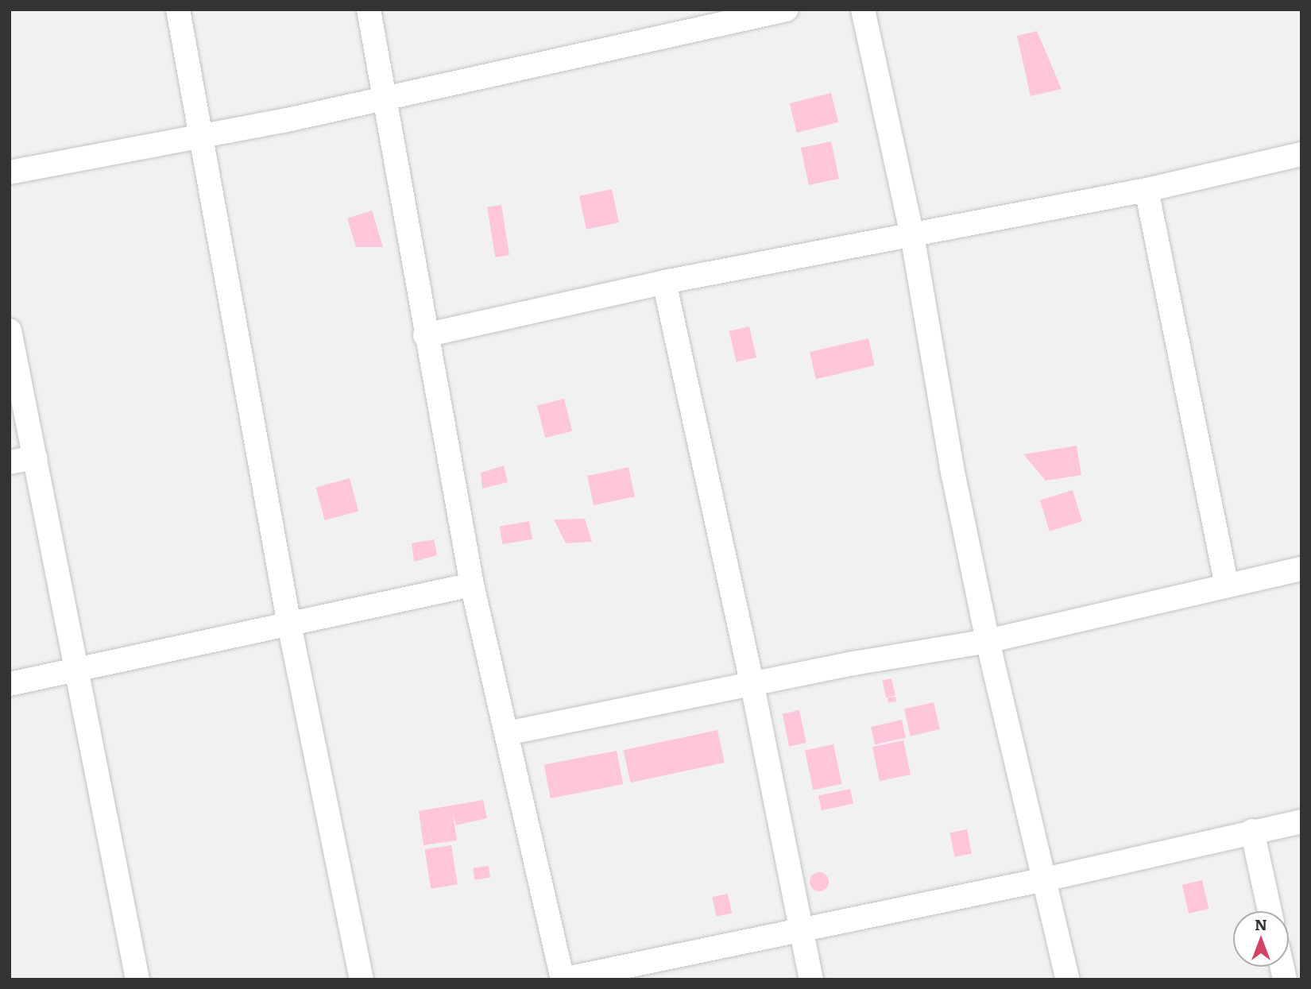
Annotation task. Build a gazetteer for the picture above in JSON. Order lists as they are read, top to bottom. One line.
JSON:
{"north":"top"}
